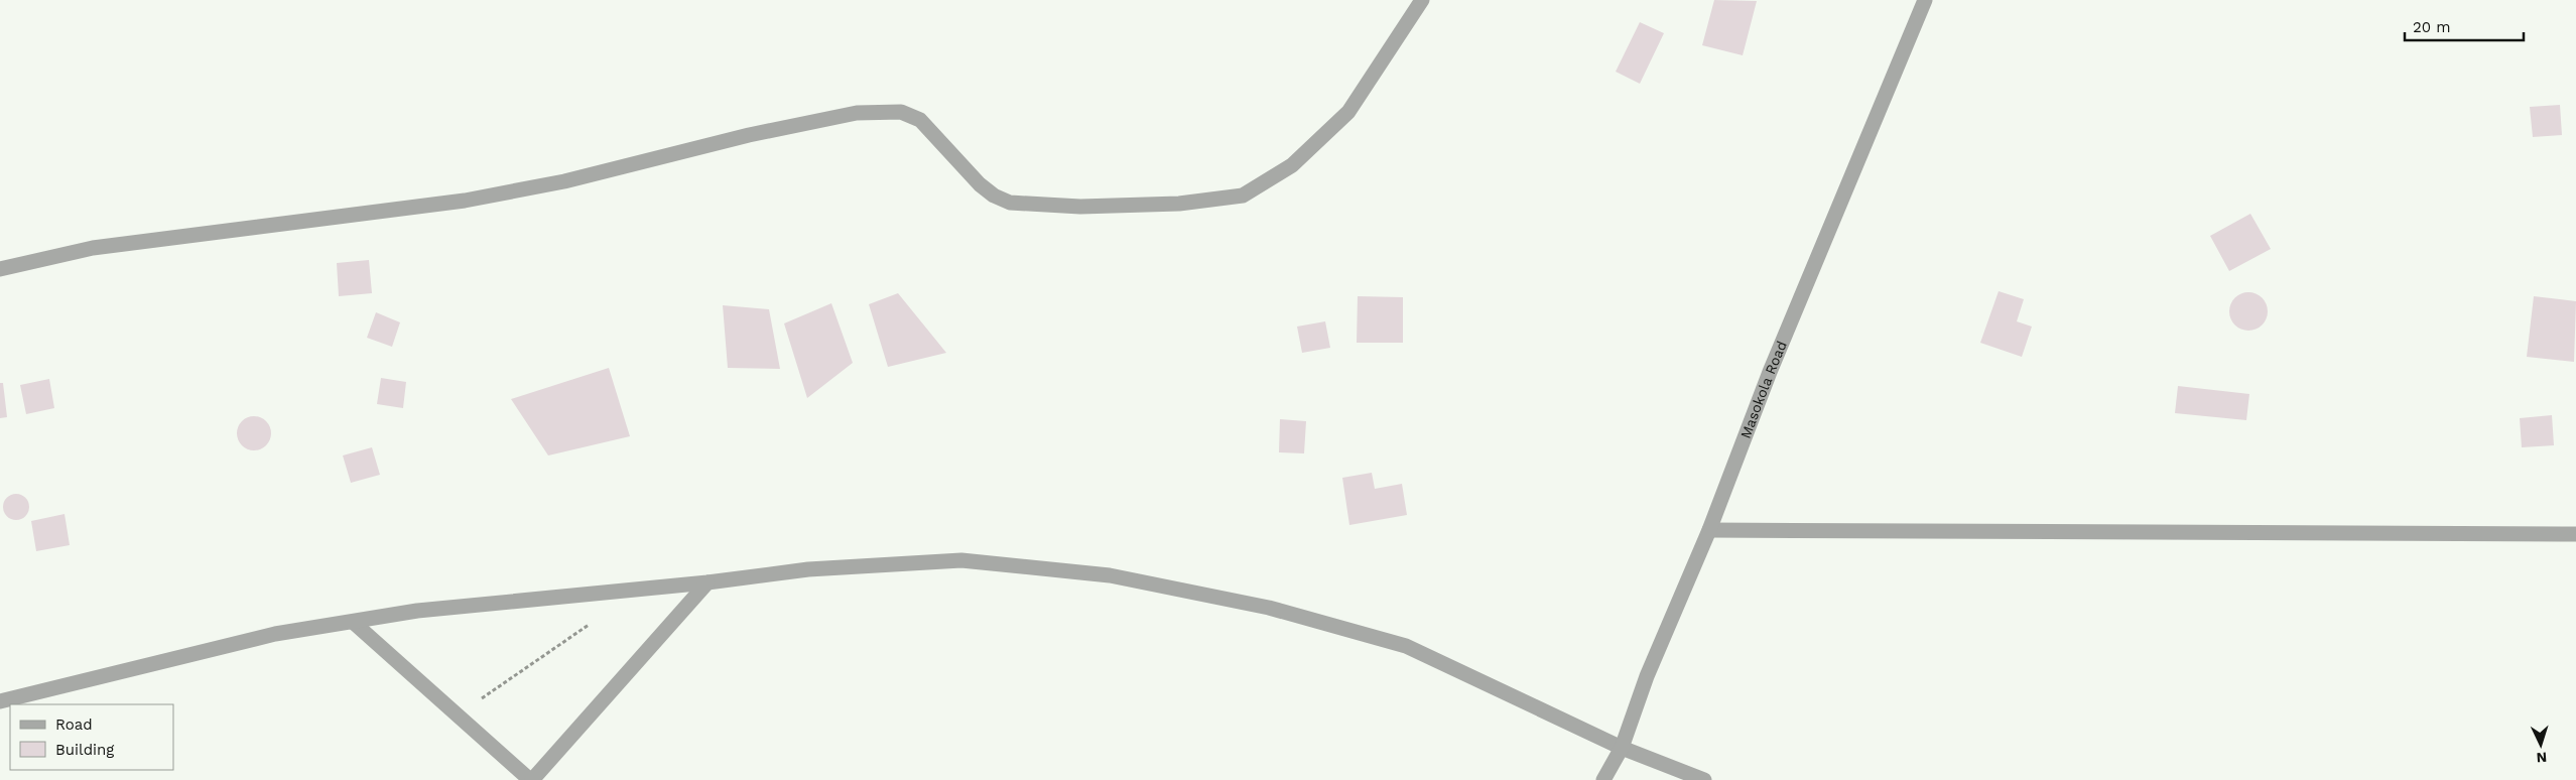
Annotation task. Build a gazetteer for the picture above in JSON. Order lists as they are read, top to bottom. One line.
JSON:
{"streets":{"street":["Masokola Road"]},"legend":["Road","Building"],"scale_bar":"20 m","north":"bottom"}
